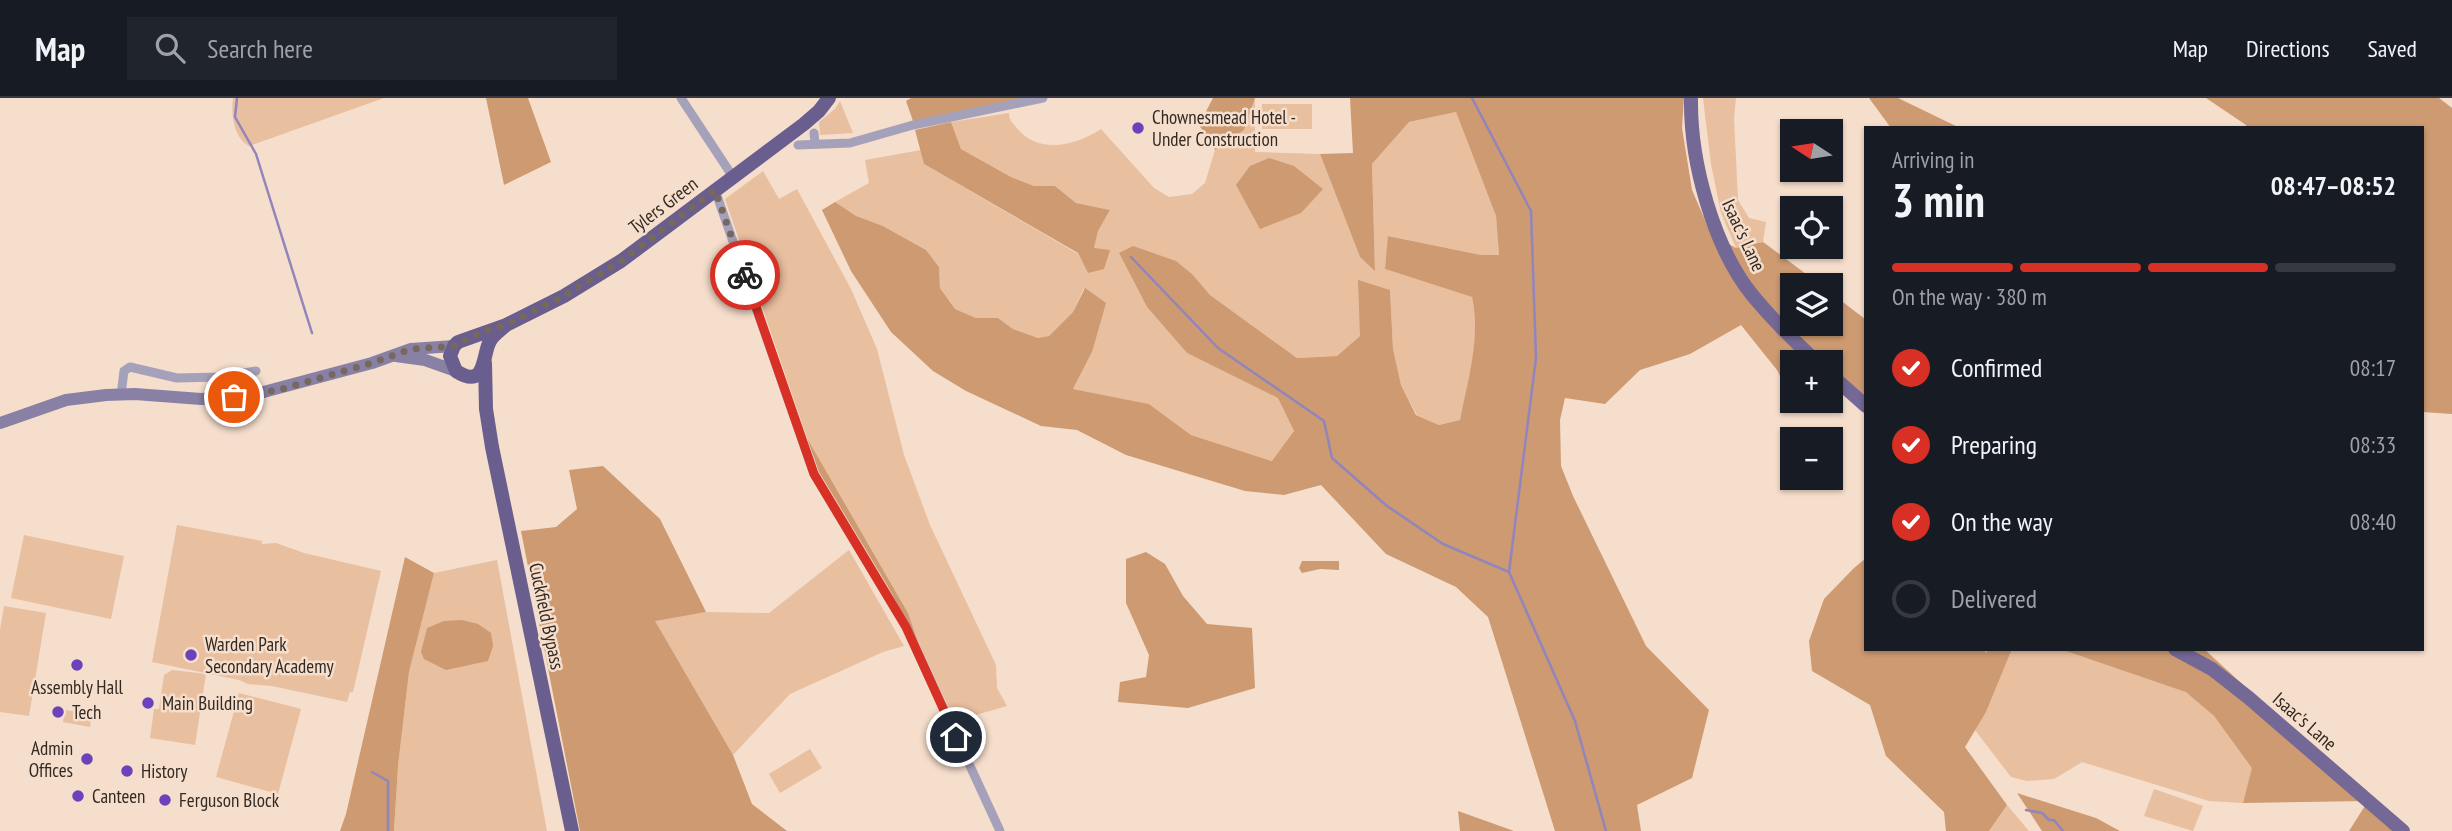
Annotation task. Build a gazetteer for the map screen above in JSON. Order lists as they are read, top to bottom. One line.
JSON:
{"streets":{"highway":["Tylers Green","Cuckfield Bypass"],"main road":["Isaac's Lane"]},"crossings":[["Tylers Green","Cuckfield Bypass"]],"places":["Chownesmead Hotel - Under Construction","Warden Park Secondary Academy","Assembly Hall","Main Building","Tech","Admin Offices","History","Canteen","Ferguson Block"],"north":"left","page":{"header":"Map","search":"Search here","nav":["Map","Directions","Saved"],"map_buttons":["+","−"],"heading":["3 min","Arriving in","08:47–08:52"],"bar":"On the way · 380 m","list":[["Confirmed","08:17"],["Preparing","08:33"],["On the way","08:40"],"Delivered"]}}
